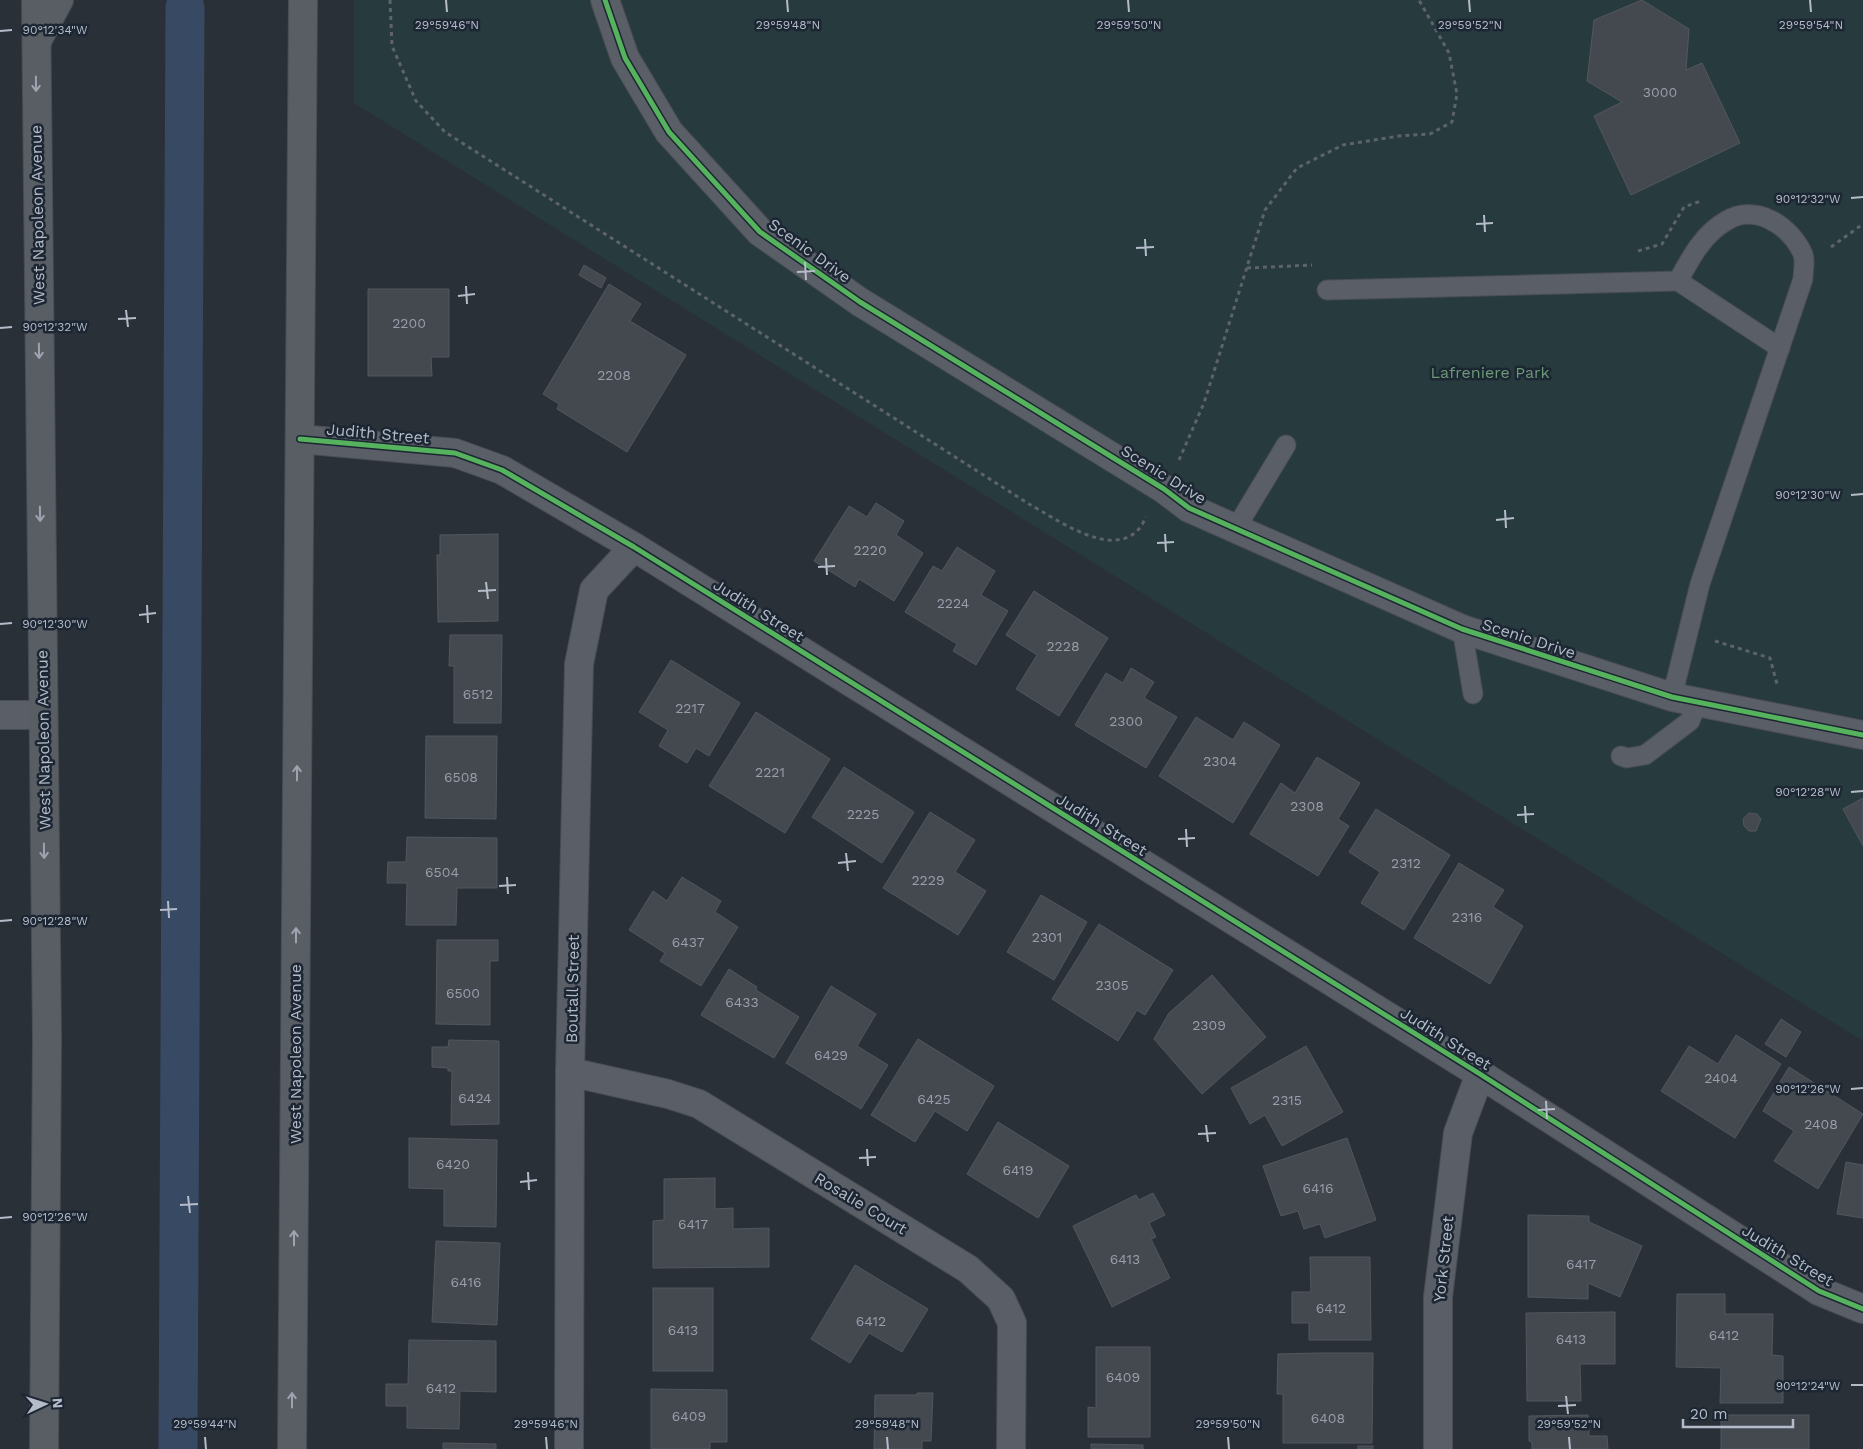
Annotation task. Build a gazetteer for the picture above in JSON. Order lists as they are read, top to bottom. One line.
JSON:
{"streets":{"main road":["West Napoleon Avenue"],"street":["Scenic Drive","Judith Street","Boutall Street","Rosalie Court","York Street"]},"crossings":[["West Napoleon Avenue","Judith Street"],["Judith Street","Boutall Street"],["Judith Street","York Street"],["Boutall Street","Rosalie Court"]],"parks":["Lafreniere Park"],"house_numbers":["3000","2200","2208","2220","2224","2228","6512","2217","2300","2304","2221","6508","2308","2225","2312","6504","2229","2316","2301","6437","2305","6500","6433","2309","6429","2404","6424","6425","2315","2408","6420","6419","6416","6417","6413","6417","6416","6412","6412","6413","6412","6413","6409","6412","6409","6408"],"scale_bar":"20 m","north":"right","coordinates":["29°59'46\"N","29°59'48\"N","29°59'50\"N","29°59'52\"N","29°59'54\"N","90°12'34\"W","90°12'32\"W","90°12'30\"W","90°12'28\"W","90°12'26\"W","90°12'24\"W","29°59'44\"N"]}
